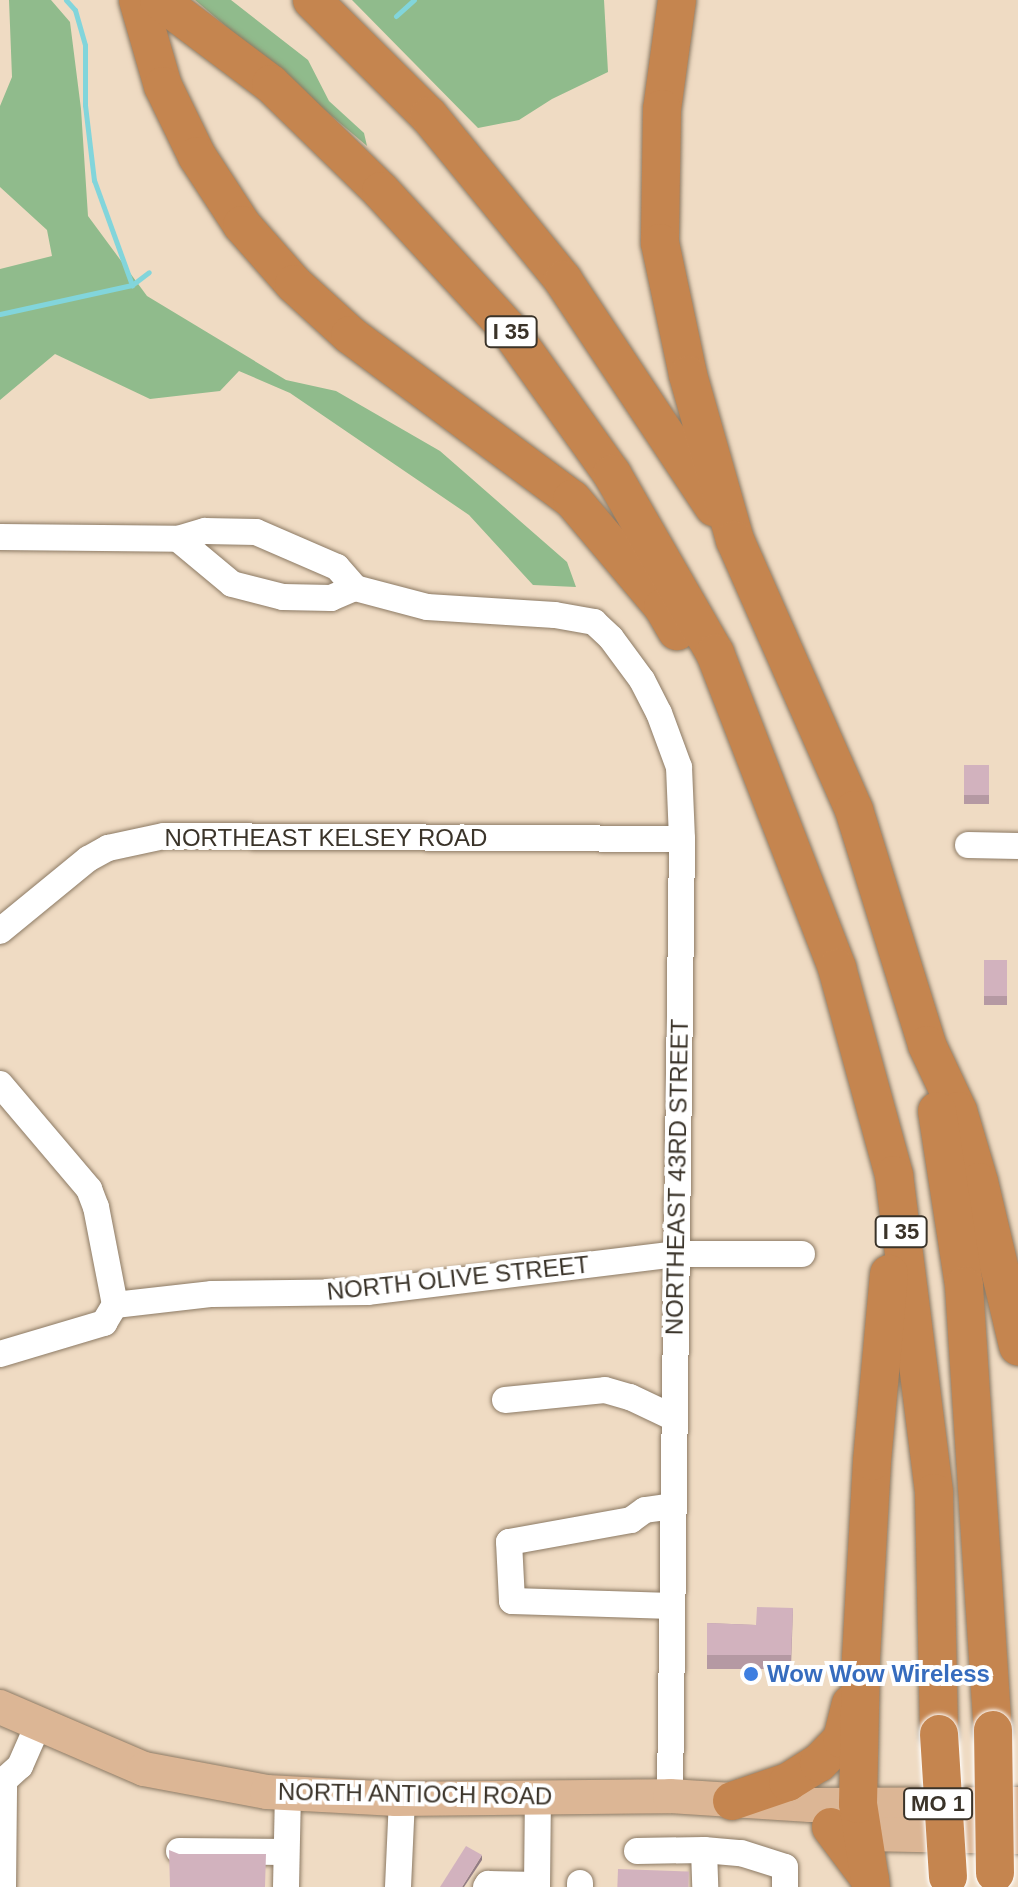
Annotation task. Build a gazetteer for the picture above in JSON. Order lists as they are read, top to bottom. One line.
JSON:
{"streets":{"highway":["I 35"],"main road":["NORTH ANTIOCH ROAD","MO 1"],"street":["NORTHEAST KELSEY ROAD","NORTHEAST 43RD STREET","NORTH OLIVE STREET"]},"crossings":[["NORTHEAST KELSEY ROAD","NORTHEAST 43RD STREET"],["NORTHEAST 43RD STREET","NORTH OLIVE STREET"],["NORTHEAST 43RD STREET","NORTH ANTIOCH ROAD"],["NORTH ANTIOCH ROAD","MO 1"]],"places":["Wow Wow Wireless"]}
